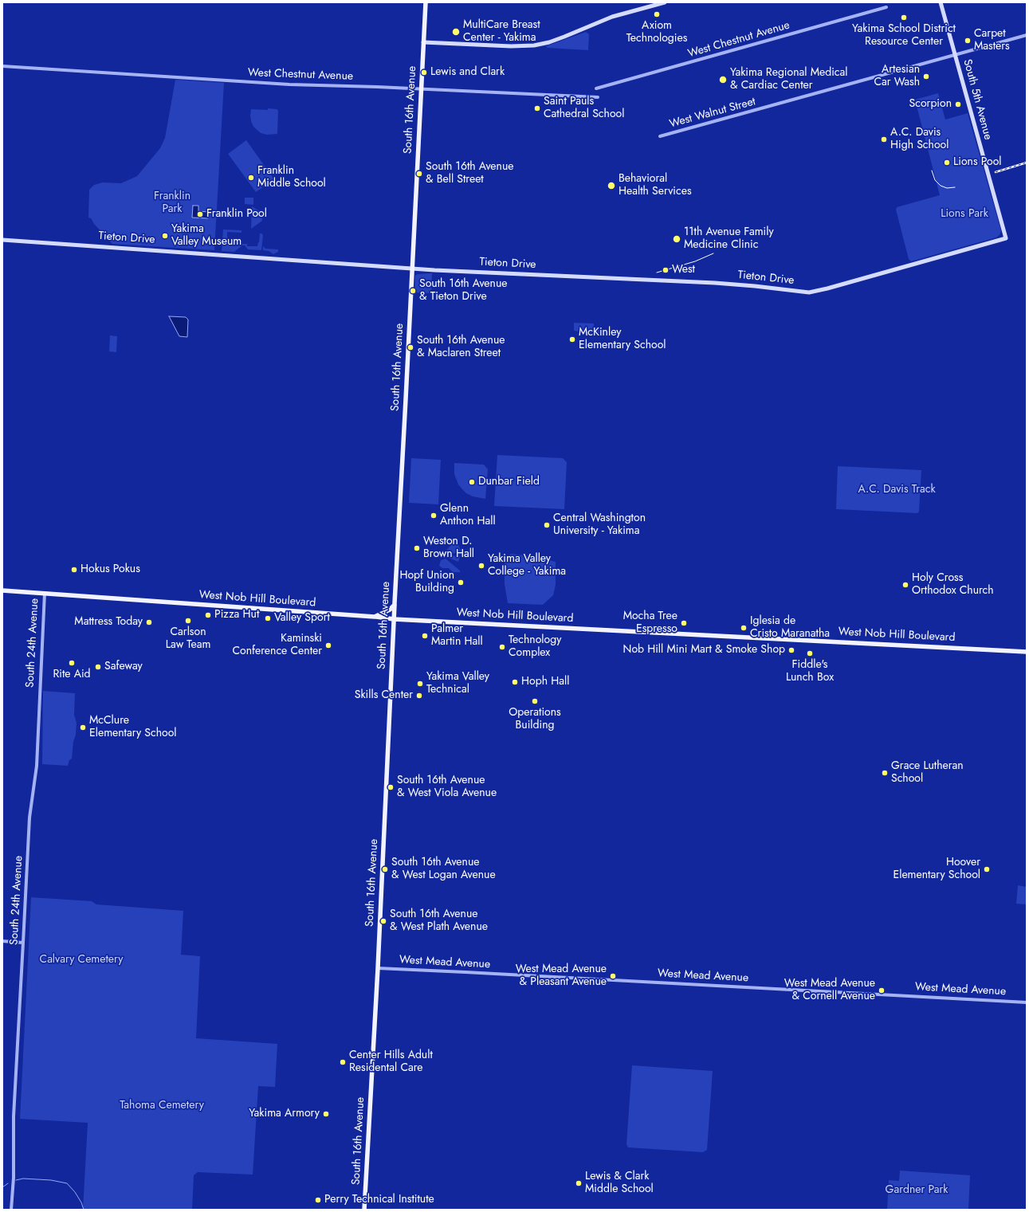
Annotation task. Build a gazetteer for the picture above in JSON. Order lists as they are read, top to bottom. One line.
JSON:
{"streets":{"main road":["South 5th Avenue","South 16th Avenue","Tieton Drive","West Nob Hill Boulevard"],"street":["West Chestnut Avenue","West Walnut Street","South 24th Avenue","West Mead Avenue"]},"crossings":[["West Chestnut Avenue","South 16th Avenue"],["South 5th Avenue","West Walnut Street"],["South 5th Avenue","Tieton Drive"],["South 16th Avenue","Tieton Drive"],["South 16th Avenue","West Nob Hill Boulevard"],["South 16th Avenue","West Mead Avenue"],["West Nob Hill Boulevard","South 24th Avenue"]],"parks":["Franklin Park","Lions Park","A.C. Davis Track","Calvary Cemetery","Tahoma Cemetery","Gardner Park"],"places":["Axiom Technologies","Yakima School District Resource Center","MultiCare Breast Center - Yakima","Carpet Masters","Lewis and Clark","Artesian Car Wash","Yakima Regional Medical & Cardiac Center","Scorpion","Saint Pauls Cathedral School","A.C. Davis High School","Lions Pool","South 16th Avenue & Bell Street","Franklin Middle School","Behavioral Health Services","Franklin Pool","Yakima Valley Museum","11th Avenue Family Medicine Clinic","West","South 16th Avenue & Tieton Drive","McKinley Elementary School","South 16th Avenue & Maclaren Street","Dunbar Field","Glenn Anthon Hall","Central Washington University - Yakima","Weston D. Brown Hall","Yakima Valley College - Yakima","Hokus Pokus","Hopf Union Building","Holy Cross Orthodox Church","Pizza Hut","Valley Sport","Carlson Law Team","Mattress Today","Mocha Tree Espresso","Iglesia de Cristo Maranatha","Palmer Martin Hall","Kaminski Conference Center","Technology Complex","Nob Hill Mini Mart & Smoke Shop","Fiddle's Lunch Box","Rite Aid","Safeway","Hoph Hall","Yakima Valley Technical","Skills Center","Operations Building","McClure Elementary School","Grace Lutheran School","South 16th Avenue & West Viola Avenue","South 16th Avenue & West Logan Avenue","Hoover Elementary School","South 16th Avenue & West Plath Avenue","West Mead Avenue & Pleasant Avenue","West Mead Avenue & Cornell Avenue","Center Hills Adult Residental Care","Yakima Armory","Lewis & Clark Middle School","Perry Technical Institute"]}
